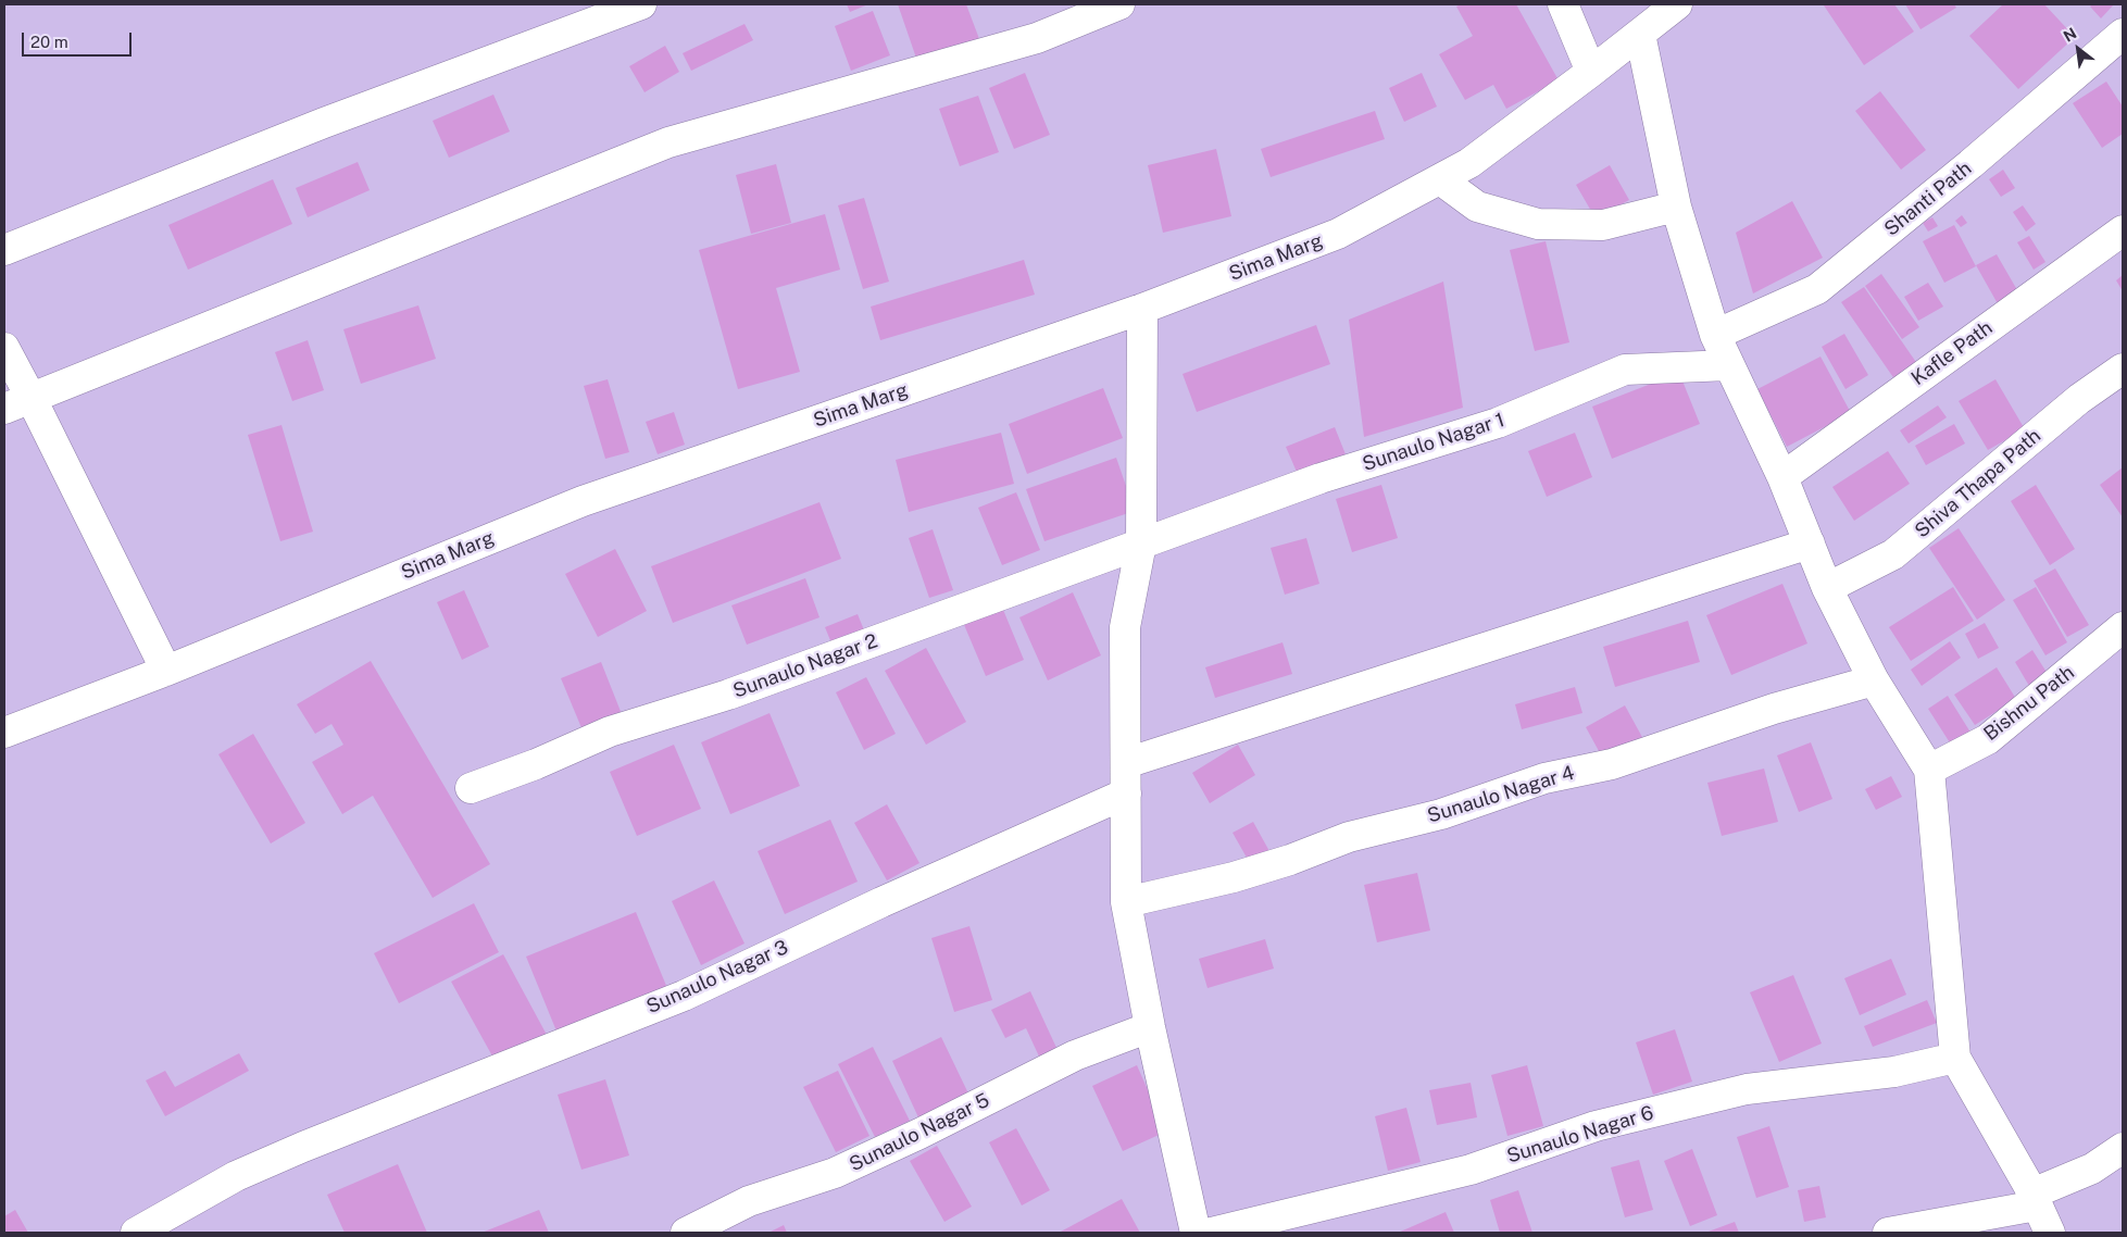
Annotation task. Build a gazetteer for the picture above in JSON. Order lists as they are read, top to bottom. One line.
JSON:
{"streets":{"street":["Shanti Path","Sima Marg","Kafle Path","Sunaulo Nagar 1","Shiva Thapa Path","Sunaulo Nagar 2","Bishnu Path","Sunaulo Nagar 4","Sunaulo Nagar 3","Sunaulo Nagar 5","Sunaulo Nagar 6"]},"crossings":[["Sunaulo Nagar 1","Sunaulo Nagar 2"]],"scale_bar":"20 m","north":"top left"}
